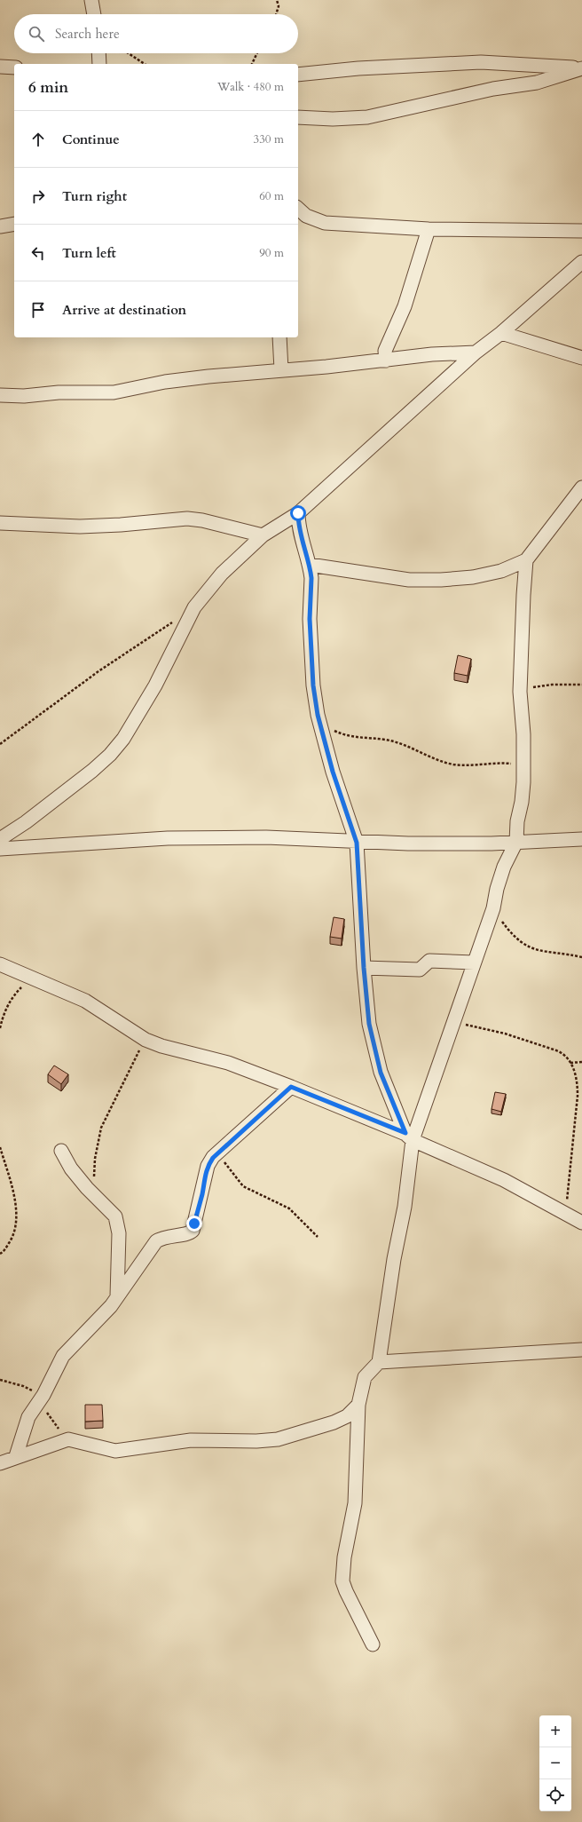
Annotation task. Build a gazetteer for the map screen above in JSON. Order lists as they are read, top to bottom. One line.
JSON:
{"page":{"search":"Search here","heading":["6 min","Walk · 480 m"],"list":[["Continue","330 m"],["Turn right","60 m"],["Turn left","90 m"],"Arrive at destination"],"map_buttons":["+","−"]}}
